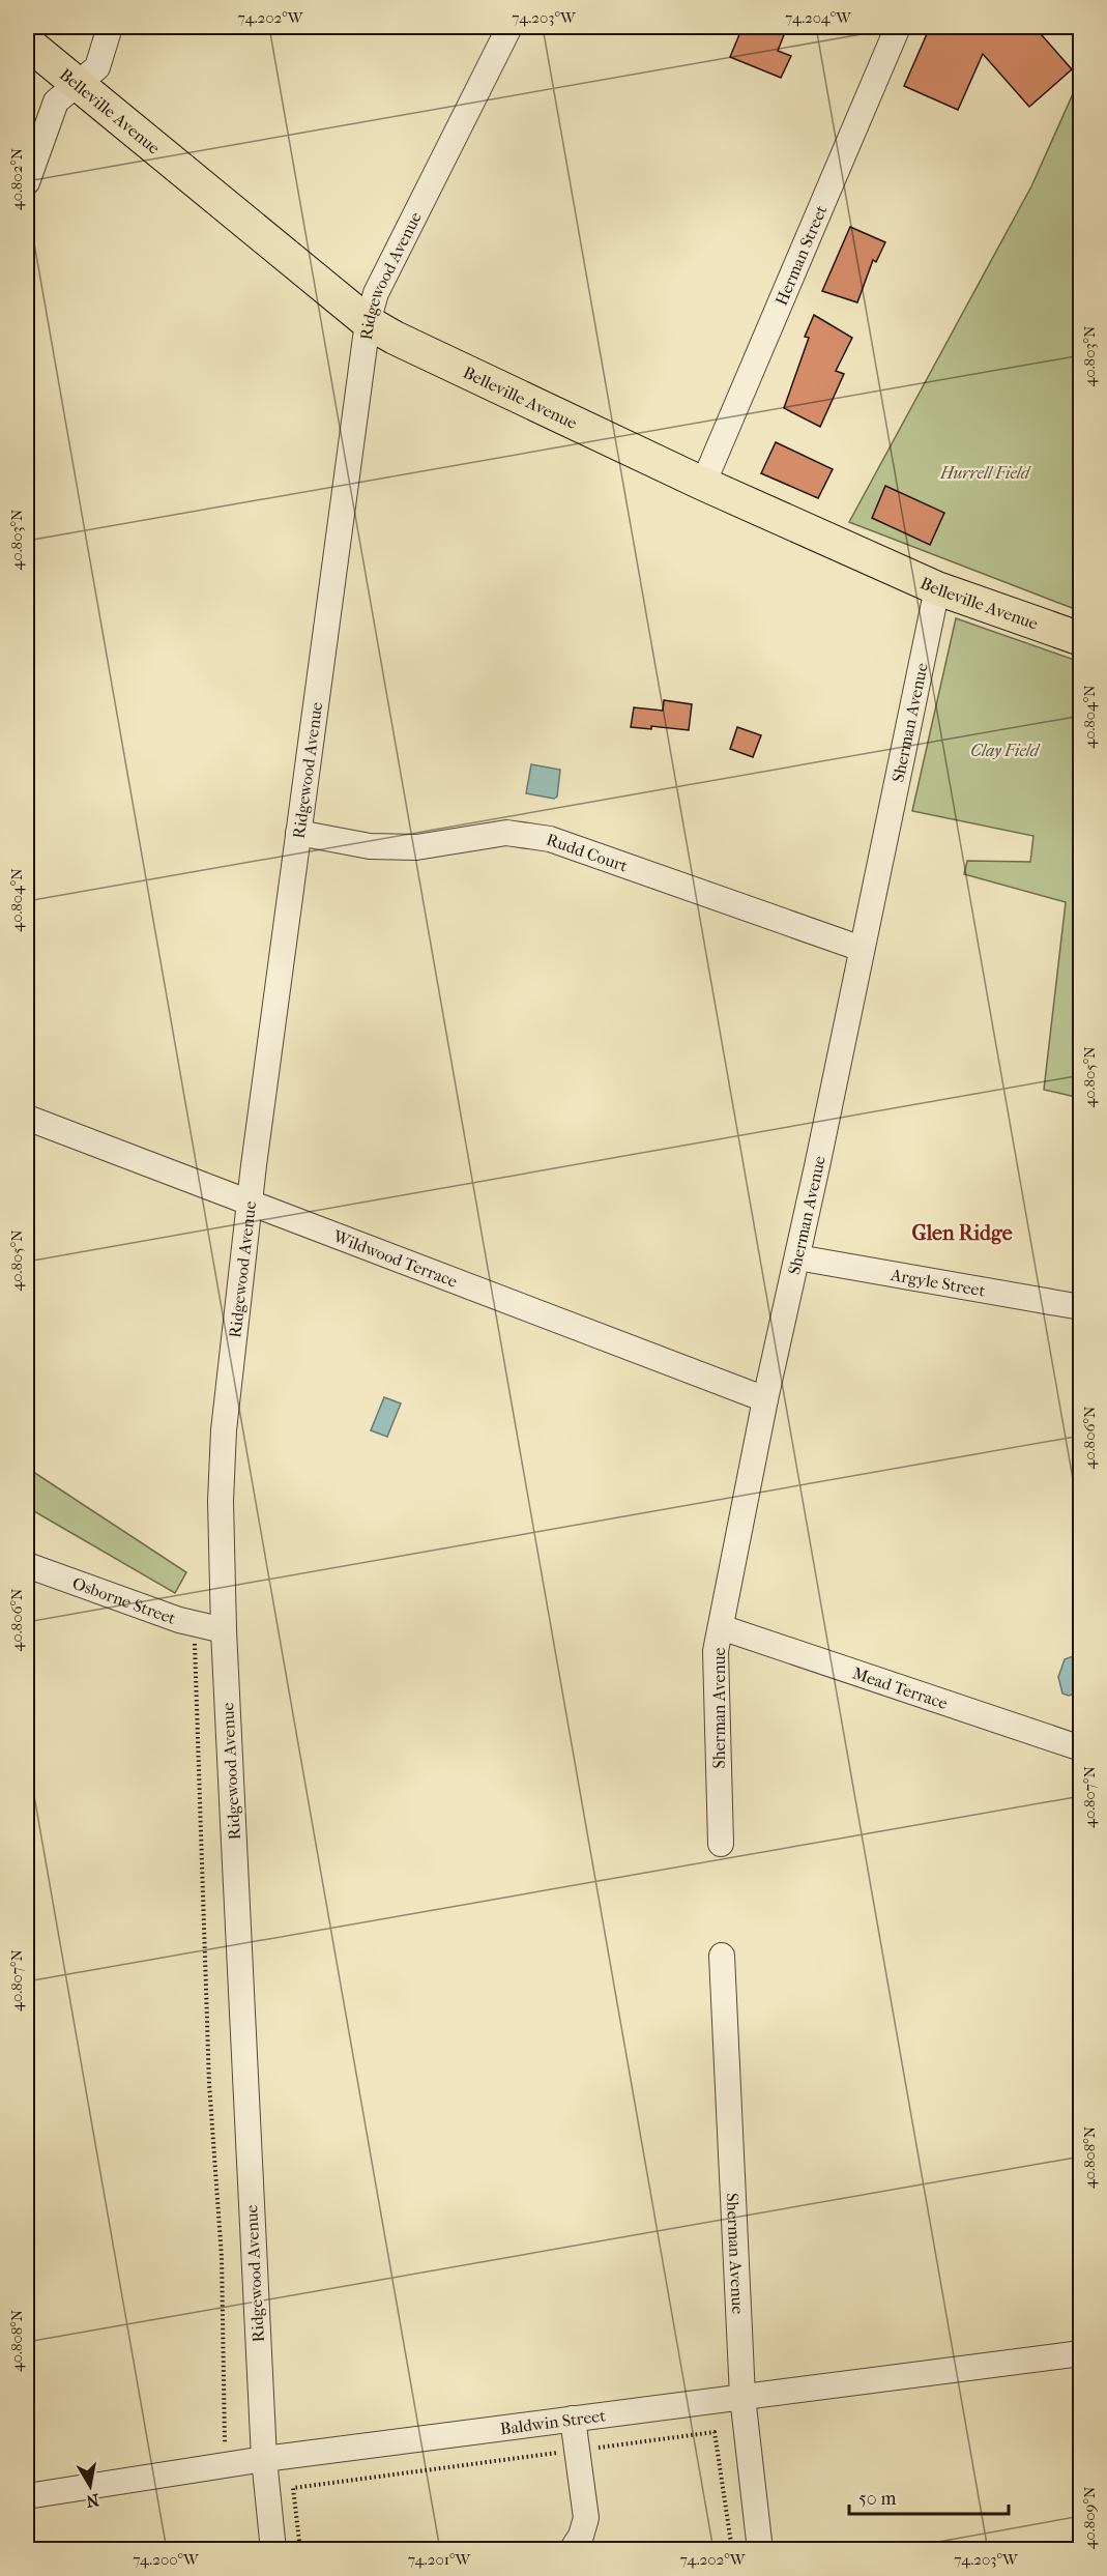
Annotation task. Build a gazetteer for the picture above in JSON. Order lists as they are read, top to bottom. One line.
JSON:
{"streets":{"main road":["Belleville Avenue"],"street":["Herman Street","Ridgewood Avenue","Sherman Avenue","Rudd Court","Wildwood Terrace","Argyle Street","Osborne Street","Mead Terrace","Baldwin Street"]},"crossings":[["Belleville Avenue","Herman Street"],["Belleville Avenue","Ridgewood Avenue"],["Belleville Avenue","Sherman Avenue"],["Ridgewood Avenue","Rudd Court"],["Ridgewood Avenue","Wildwood Terrace"],["Ridgewood Avenue","Osborne Street"],["Ridgewood Avenue","Baldwin Street"],["Sherman Avenue","Rudd Court"],["Sherman Avenue","Wildwood Terrace"],["Sherman Avenue","Argyle Street"],["Sherman Avenue","Mead Terrace"],["Sherman Avenue","Baldwin Street"]],"districts":["Glen Ridge"],"parks":["Hurrell Field","Clay Field"],"scale_bar":"50 m","north":"bottom","coordinates":["74.202°W","74.203°W","74.204°W","40.802°N","40.803°N","40.804°N","40.805°N","40.806°N","40.807°N","40.808°N","40.809°N","74.200°W","74.201°W"]}
